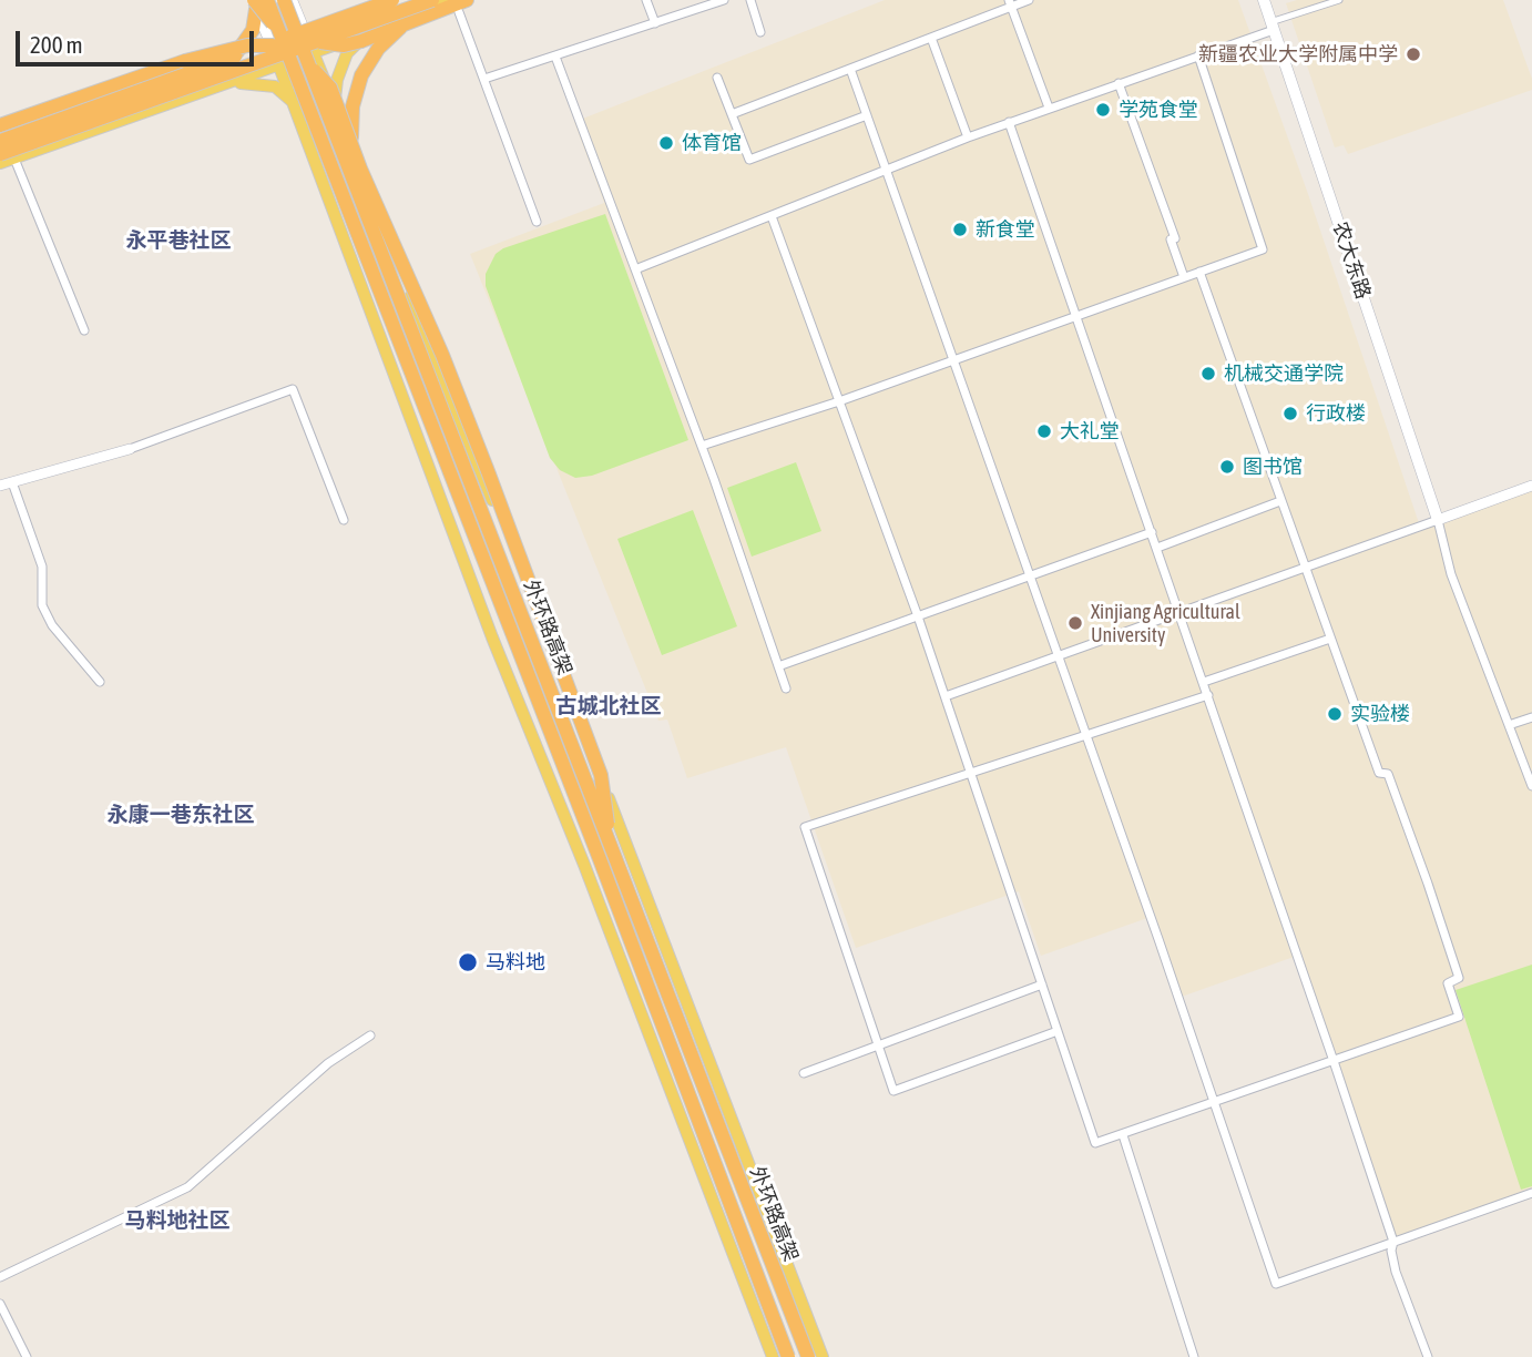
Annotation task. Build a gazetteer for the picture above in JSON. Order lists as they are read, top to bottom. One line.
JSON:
{"streets":{"highway":["外环路高架"],"main road":["农大东路"]},"districts":["永平巷社区","古城北社区","永康一巷东社区","马料地社区"],"places":["新疆农业大学附属中学","学苑食堂","体育馆","新食堂","机械交通学院","行政楼","大礼堂","图书馆","Xinjiang Agricultural University","实验楼","马料地"],"scale_bar":"200 m"}
